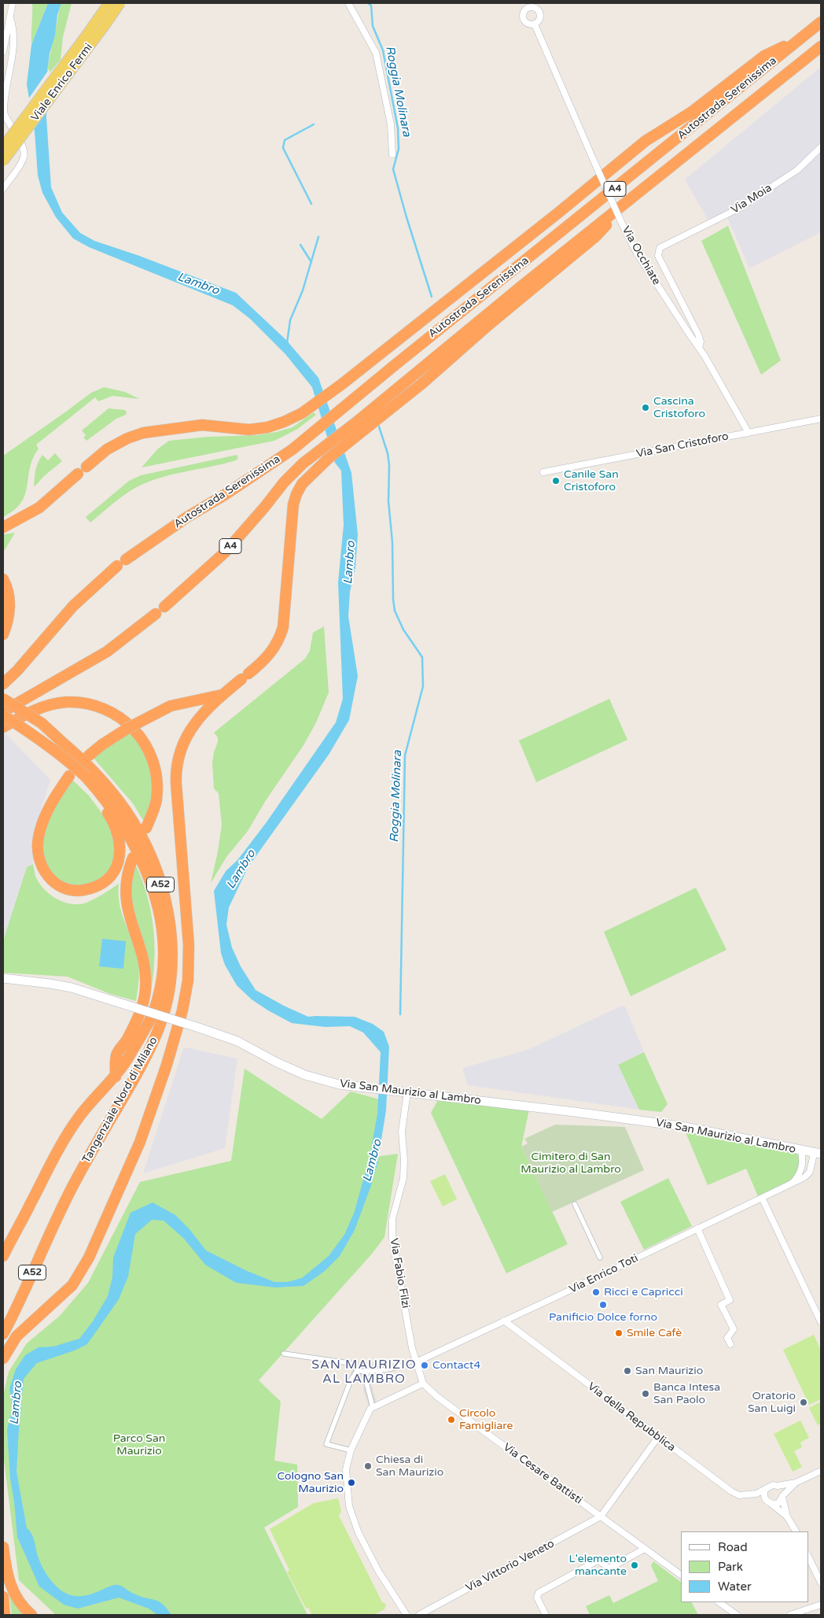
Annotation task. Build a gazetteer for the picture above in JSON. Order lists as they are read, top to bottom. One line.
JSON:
{"streets":{"highway":["Autostrada Serenissima","A4","A52","Tangenziale Nord di Milano"],"main road":["Viale Enrico Fermi","Via San Maurizio al Lambro"],"street":["Via Moia","Via Occhiate","Via San Cristoforo","Via Fabio Filzi","Via Enrico Toti","Via della Repubblica","Via Cesare Battisti","Via Vittorio Veneto"]},"crossings":[["Via Moia","Via Occhiate"],["Via Occhiate","Via San Cristoforo"],["Via San Maurizio al Lambro","Via Fabio Filzi"],["Via San Maurizio al Lambro","Via Enrico Toti"],["Via Fabio Filzi","Via Enrico Toti"],["Via Fabio Filzi","Via Cesare Battisti"],["Via Enrico Toti","Via della Repubblica"],["Via Cesare Battisti","Via Vittorio Veneto"]],"districts":["SAN MAURIZIO AL LAMBRO"],"water":["Roggia Molinara","Lambro"],"parks":["Cimitero di San Maurizio al Lambro","Parco San Maurizio"],"places":["Cascina Cristoforo","Canile San Cristoforo","Ricci e Capricci","Panificio Dolce forno","Smile Cafè","Contact4","San Maurizio","Banca Intesa San Paolo","Oratorio San Luigi","Circolo Famigliare","Chiesa di San Maurizio","Cologno San Maurizio","L'elemento mancante"],"legend":["Road","Park","Water"]}
